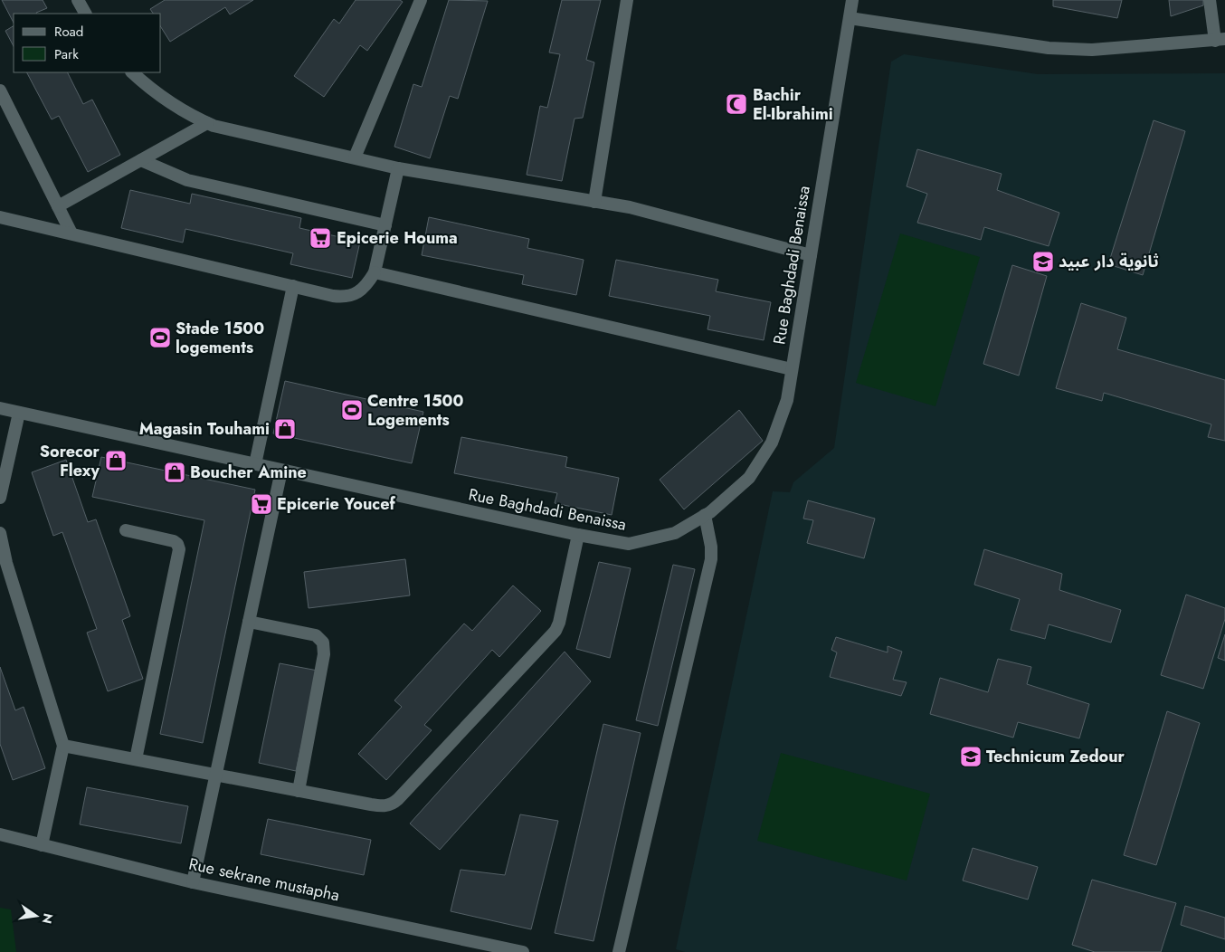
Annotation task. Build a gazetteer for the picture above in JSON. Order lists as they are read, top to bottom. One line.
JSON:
{"streets":{"street":["Rue Baghdadi Benaissa","Rue sekrane mustapha"]},"places":{"mosque":["Bachir El-Ibrahimi"],"supermarket":["Epicerie Houma","Epicerie Youcef"],"school or university":["ثانوية دار عبيد","Technicum Zedour"],"sports":["Stade 1500 logements","Centre 1500 Logements"],"shop":["Magasin Touhami","Sorecor Flexy","Boucher Amine"]},"legend":["Road","Park"],"north":"right"}
